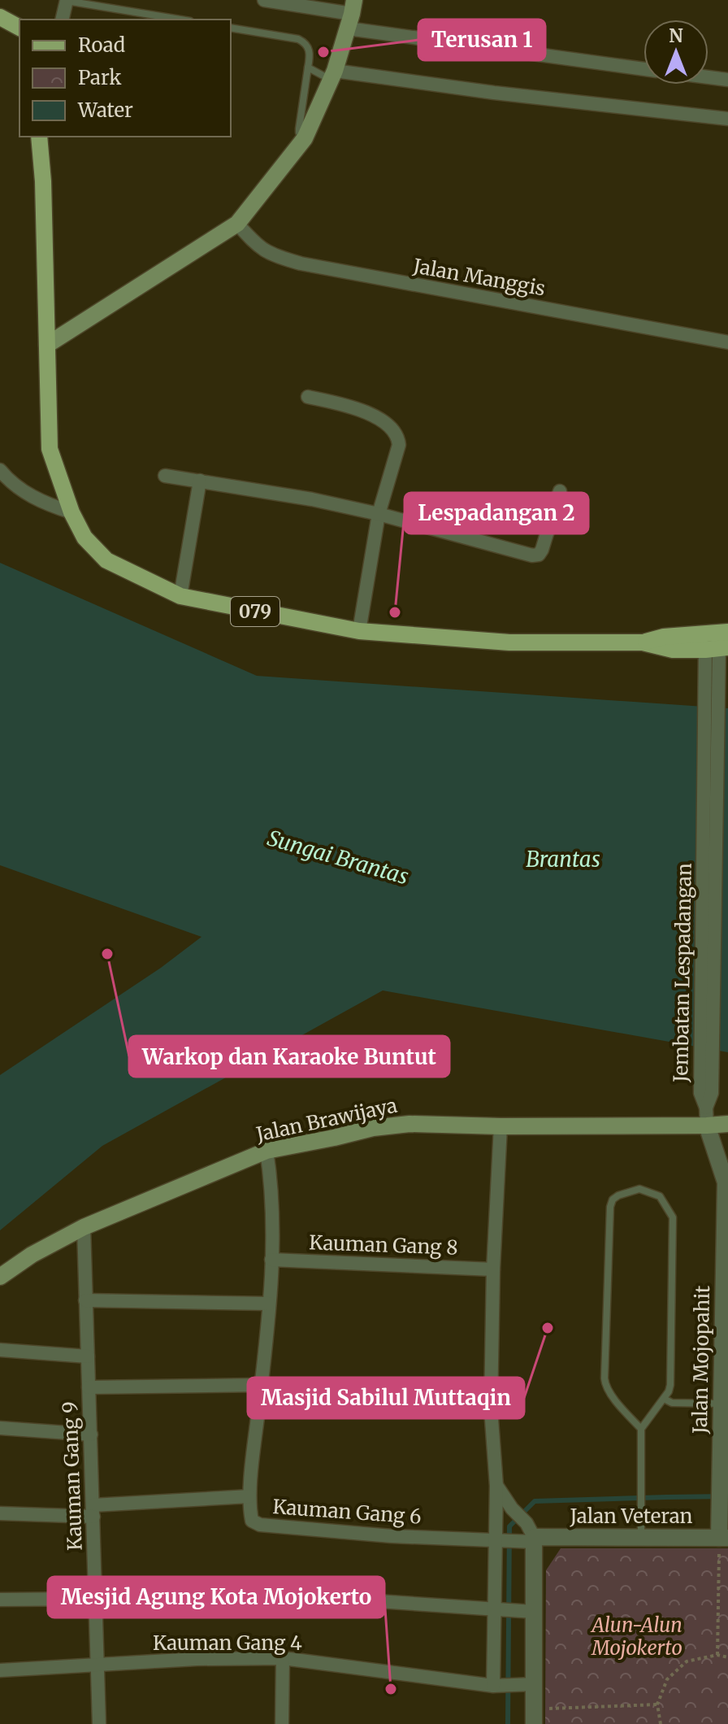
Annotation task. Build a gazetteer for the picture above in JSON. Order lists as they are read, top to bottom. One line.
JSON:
{"streets":{"main road":["079","Jalan Brawijaya"],"street":["Jalan Manggis","Jembatan Lespadangan","Kauman Gang 8","Jalan Mojopahit","Kauman Gang 9","Kauman Gang 6","Jalan Veteran","Kauman Gang 4"]},"crossings":[["079","Jembatan Lespadangan"],["Jembatan Lespadangan","Jalan Brawijaya"],["Jembatan Lespadangan","Jalan Mojopahit"],["Jalan Brawijaya","Jalan Mojopahit"],["Jalan Brawijaya","Kauman Gang 9"],["Jalan Mojopahit","Jalan Veteran"],["Kauman Gang 9","Kauman Gang 6"],["Kauman Gang 9","Kauman Gang 4"]],"water":["Sungai Brantas","Brantas"],"parks":["Alun-Alun Mojokerto"],"places":["Terusan 1","Lespadangan 2","Warkop dan Karaoke Buntut","Masjid Sabilul Muttaqin","Mesjid Agung Kota Mojokerto"],"legend":["Road","Park","Water"],"north":"top"}
